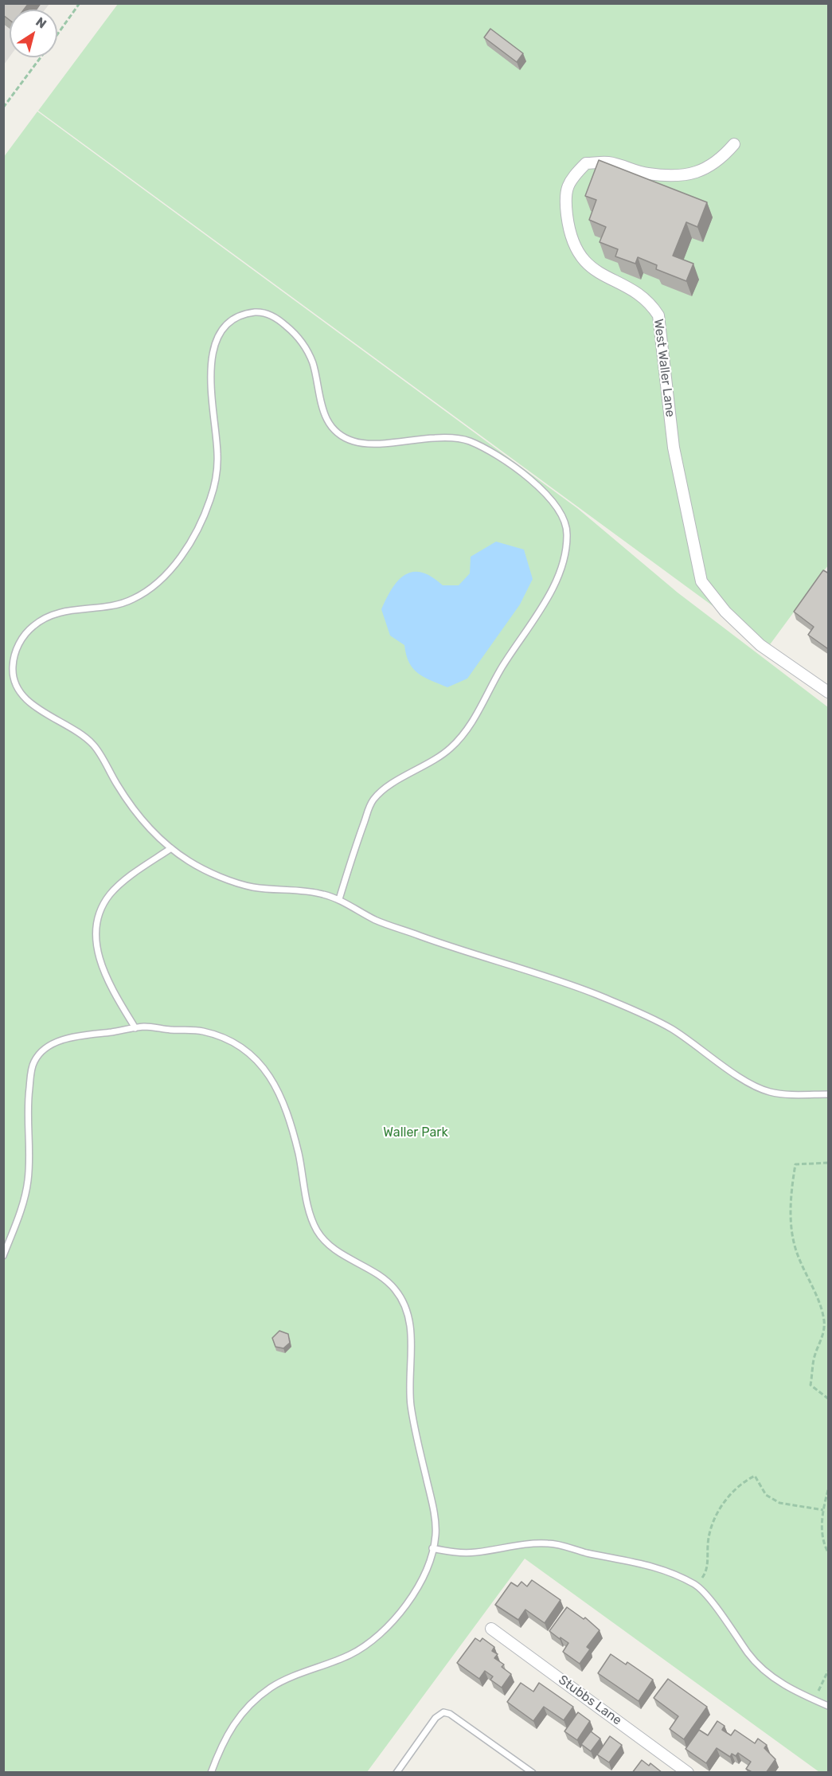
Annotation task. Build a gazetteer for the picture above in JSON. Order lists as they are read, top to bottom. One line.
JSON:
{"streets":{"street":["West Waller Lane","Stubbs Lane"]},"parks":["Waller Park"],"north":"top right"}
